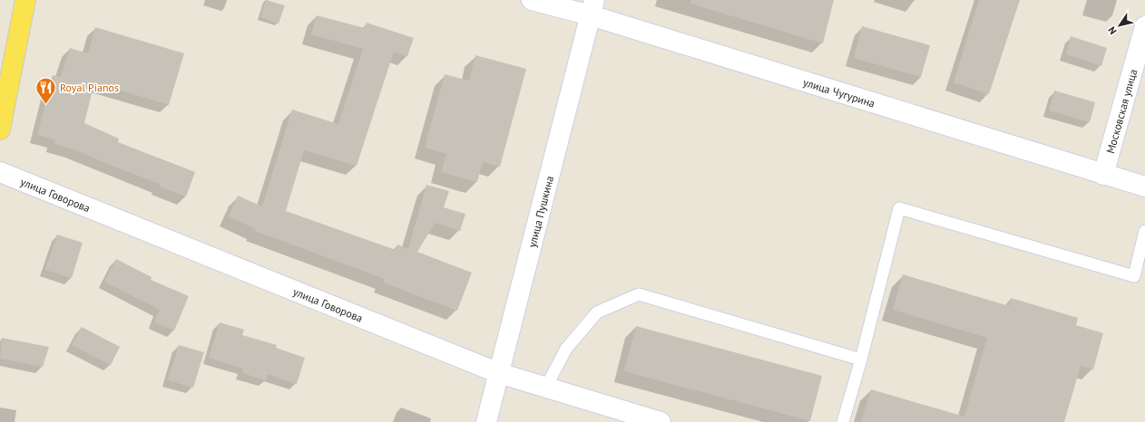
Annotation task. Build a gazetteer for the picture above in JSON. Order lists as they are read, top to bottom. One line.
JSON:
{"streets":{"street":["улица Чугурина","Московская улица","улица Говорова","улица Пушкина"]},"crossings":[["улица Чугурина","Московская улица"],["улица Чугурина","улица Пушкина"],["улица Говорова","улица Пушкина"]],"places":{"restaurant":["Royal Pianos"]},"north":"bottom left"}
